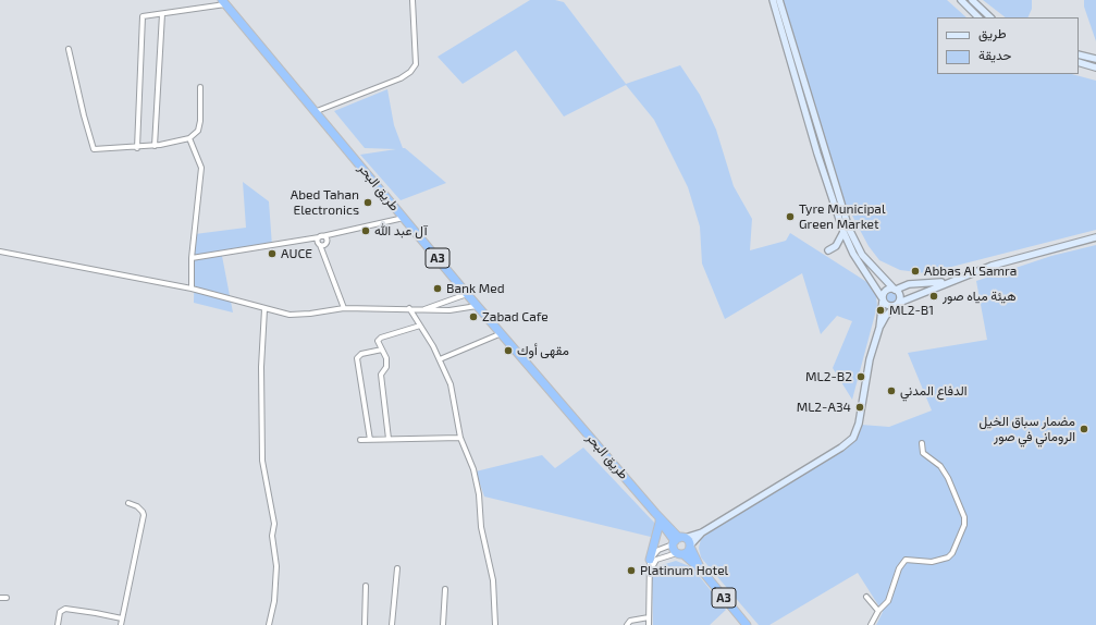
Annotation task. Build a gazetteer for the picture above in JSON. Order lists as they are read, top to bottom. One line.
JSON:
{"streets":{"highway":["طريق البحر","A3"]},"places":["Abed Tahan Electronics","Tyre Municipal Green Market","آل عبد الله","AUCE","Abbas Al Samra","Bank Med","هيئة مياه صور","ML2-B1","Zabad Cafe","مقهى أوك","ML2-B2","الدفاع المدني","ML2-A34","مضمار سباق الخيل الروماني في صور","Platinum Hotel"],"legend":["طريق","حديقة"]}
